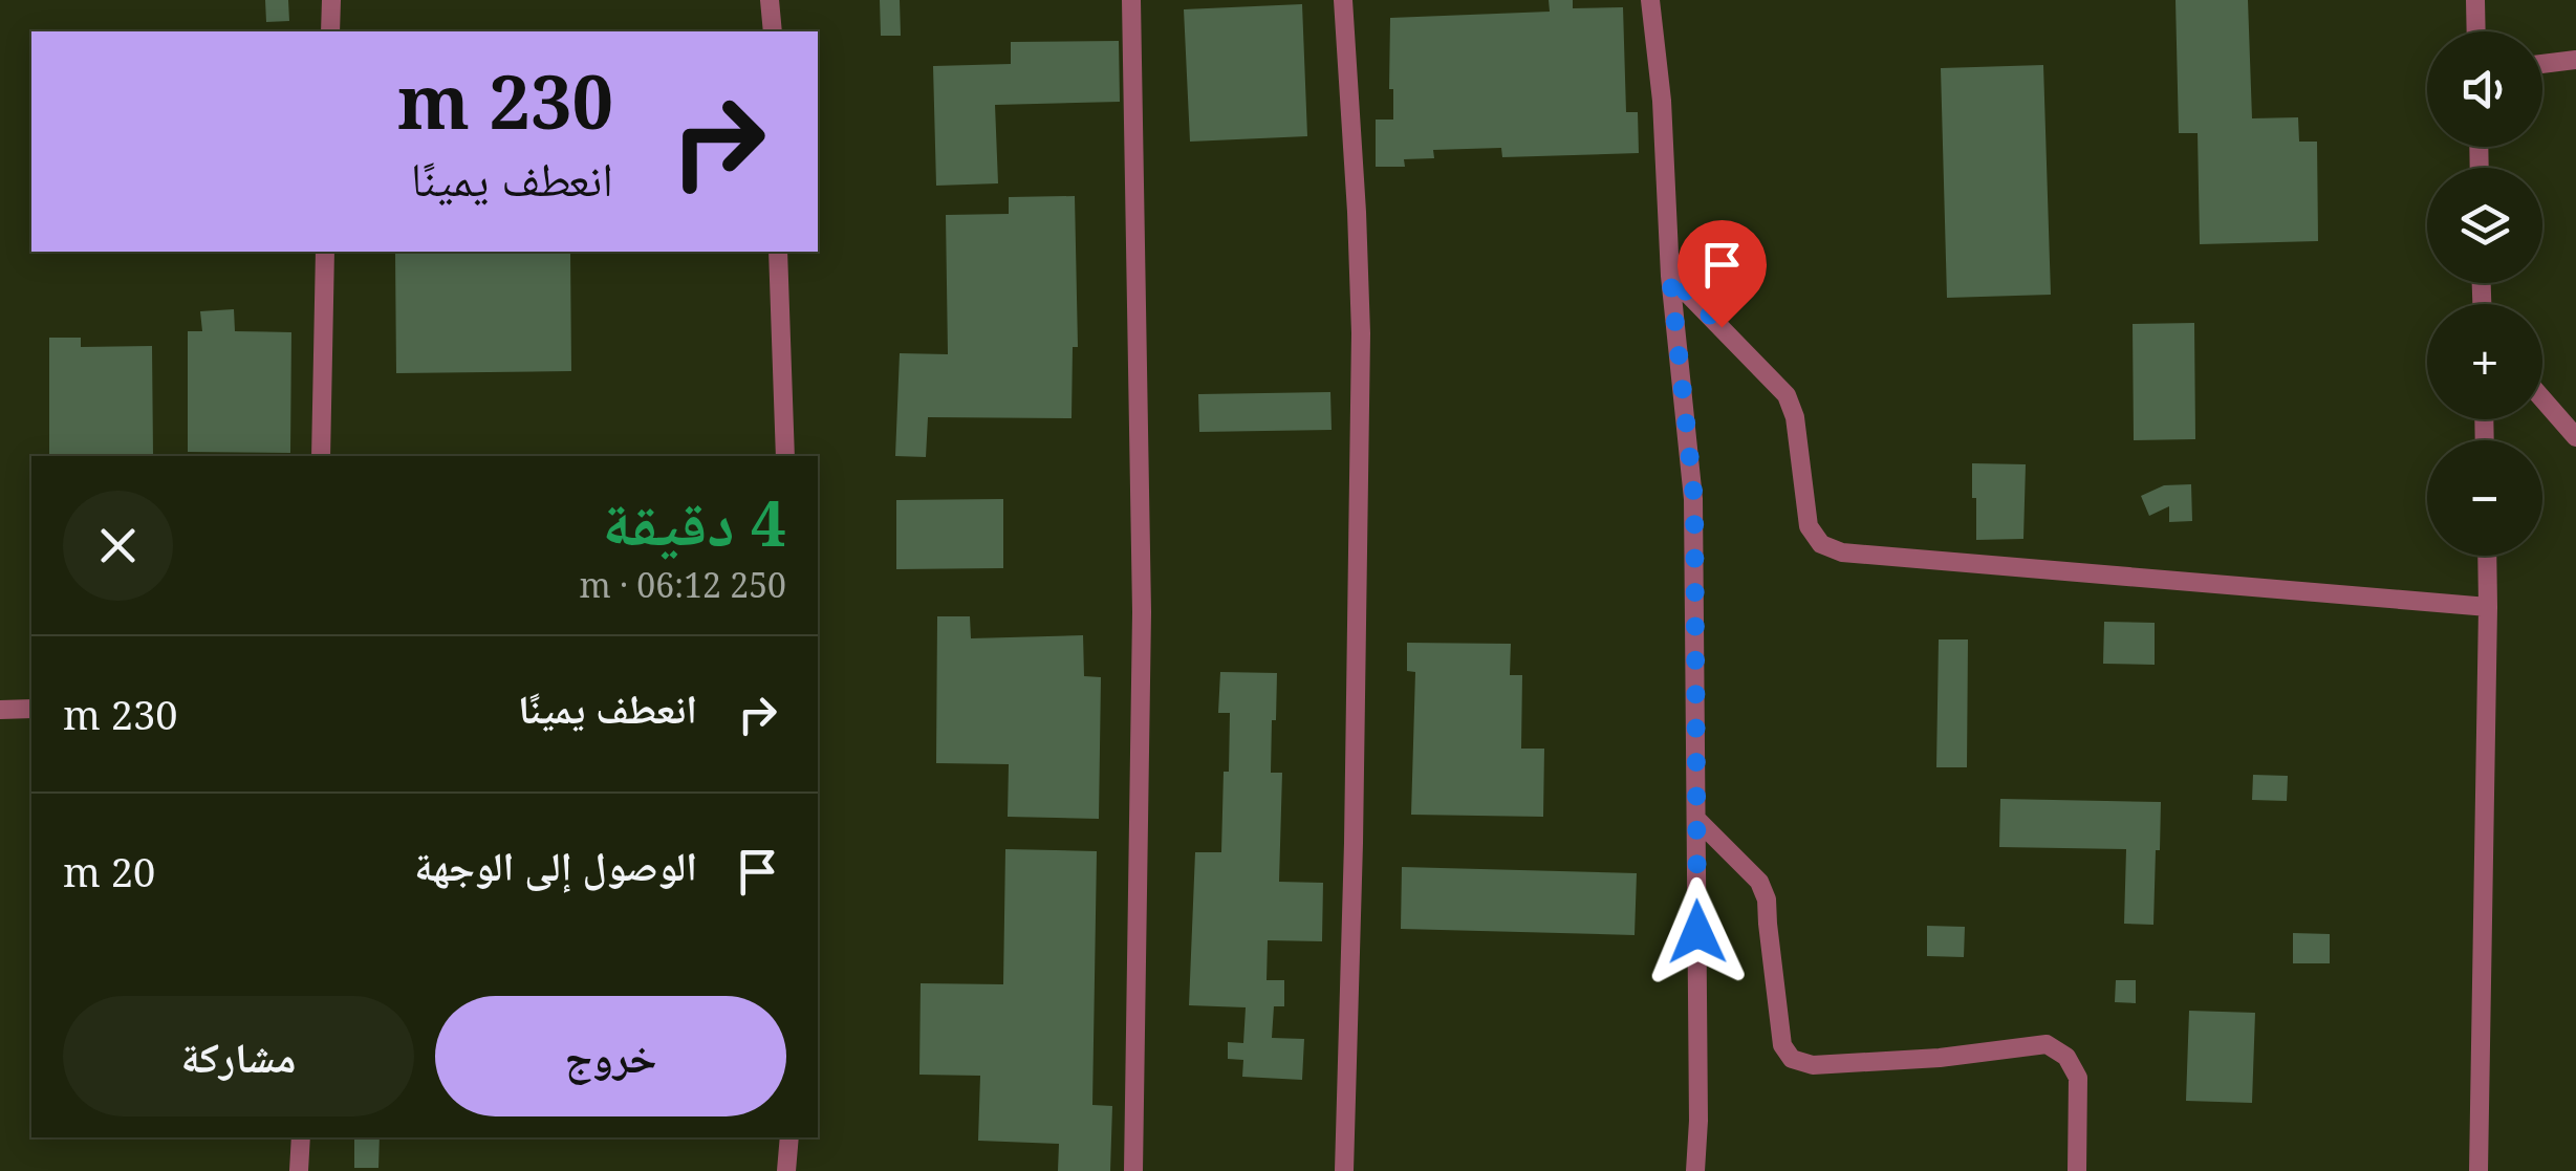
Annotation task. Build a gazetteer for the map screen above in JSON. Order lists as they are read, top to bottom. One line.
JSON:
{"page":{"map_buttons":["+","−"],"turn":["230 m","انعطف يمينًا"],"heading":["4 دقيقة","250 m · 06:12"],"list":[{"name":"انعطف يمينًا","value":"230 m"},{"name":"الوصول إلى الوجهة","value":"20 m"}],"buttons":["خروج","مشاركة"]}}
